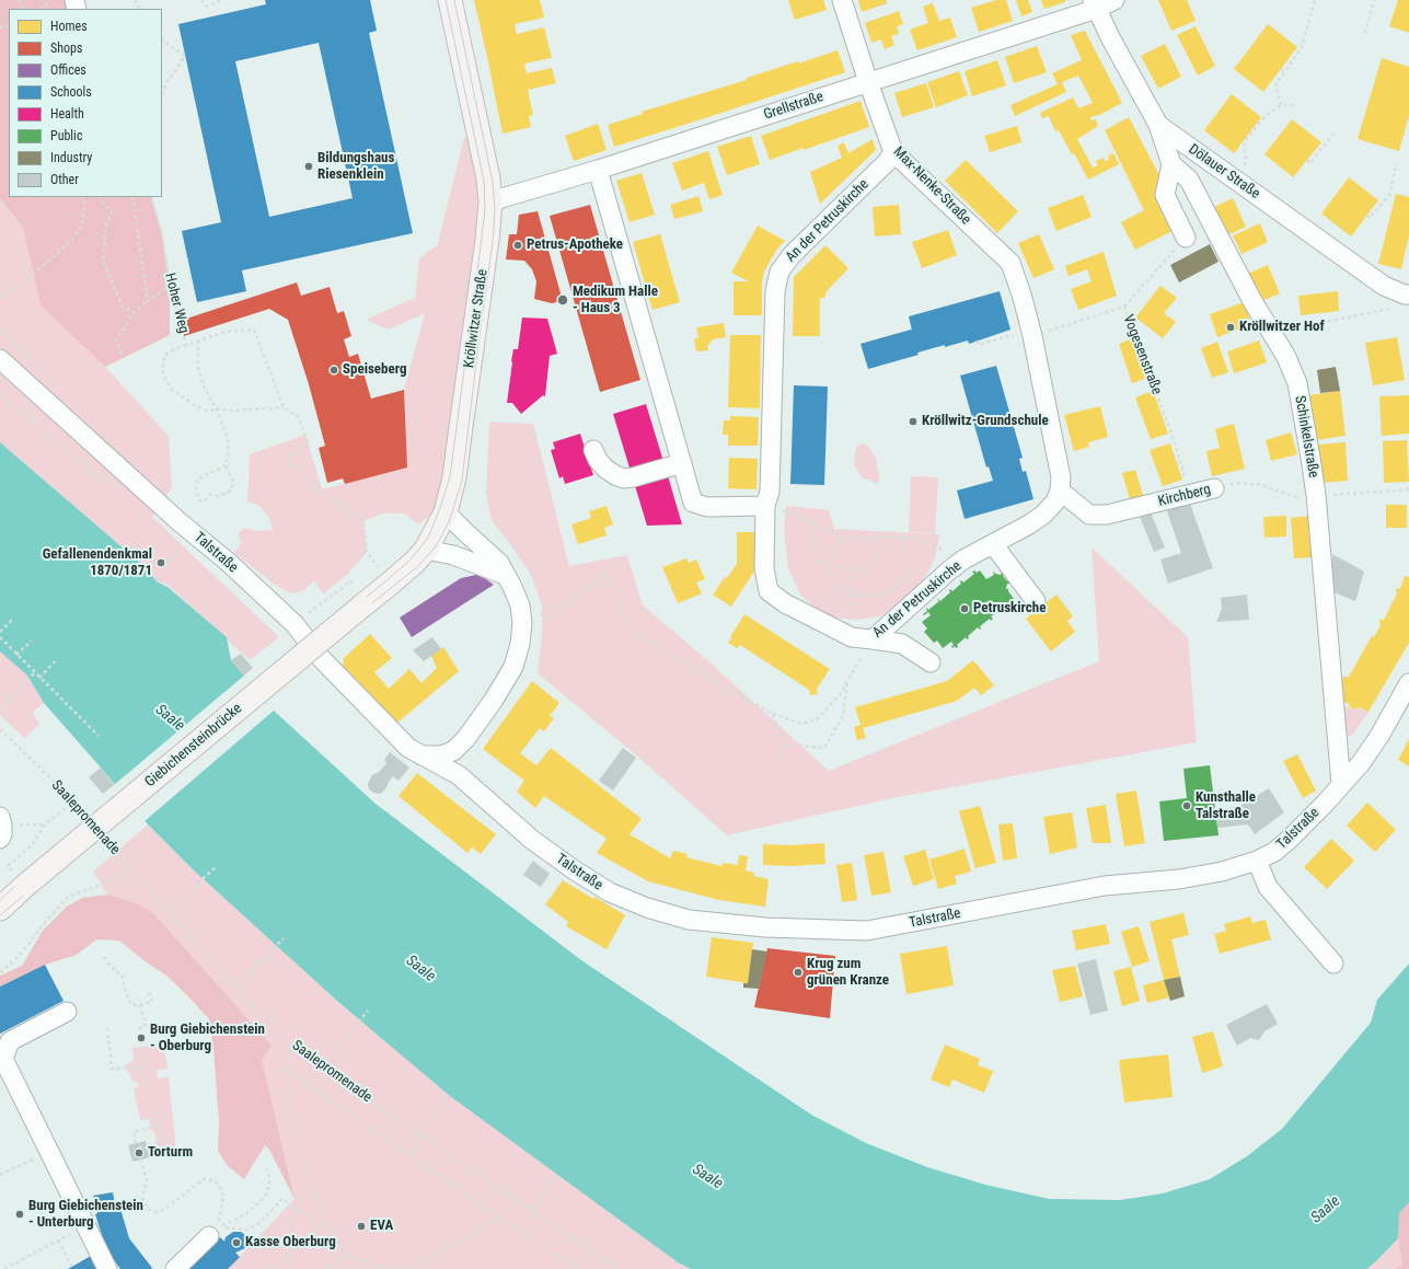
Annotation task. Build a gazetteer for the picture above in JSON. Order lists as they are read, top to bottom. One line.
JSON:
{"streets":{"main road":["Kröllwitzer Straße","Giebichensteinbrücke"],"street":["Grellstraße","Dölauer Straße","Max-Nenke-Straße","An der Petruskirche","Schinkelstraße","Kirchberg","Talstraße"],"path":["Hoher Weg","Vogesenstraße","Saalepromenade"]},"crossings":[["Grellstraße","Dölauer Straße"],["Grellstraße","Max-Nenke-Straße"],["Grellstraße","Kröllwitzer Straße"],["Max-Nenke-Straße","An der Petruskirche"],["Max-Nenke-Straße","Vogesenstraße"],["An der Petruskirche","Kirchberg"],["Hoher Weg","Kröllwitzer Straße"],["Kröllwitzer Straße","Giebichensteinbrücke"],["Vogesenstraße","Kirchberg"],["Schinkelstraße","Kirchberg"],["Schinkelstraße","Talstraße"]],"water":["Saale"],"places":["Bildungshaus Riesenklein","Petrus-Apotheke","Medikum Halle - Haus 3","Kröllwitzer Hof","Speiseberg","Kröllwitz-Grundschule","Gefallenendenkmal 1870/1871","Petruskirche","Kunsthalle Talstraße","Krug zum grünen Kranze","Burg Giebichenstein - Oberburg","Torturm","Burg Giebichenstein - Unterburg","EVA","Kasse Oberburg"],"legend":["Homes","Shops","Offices","Schools","Health","Public","Industry","Other"]}
